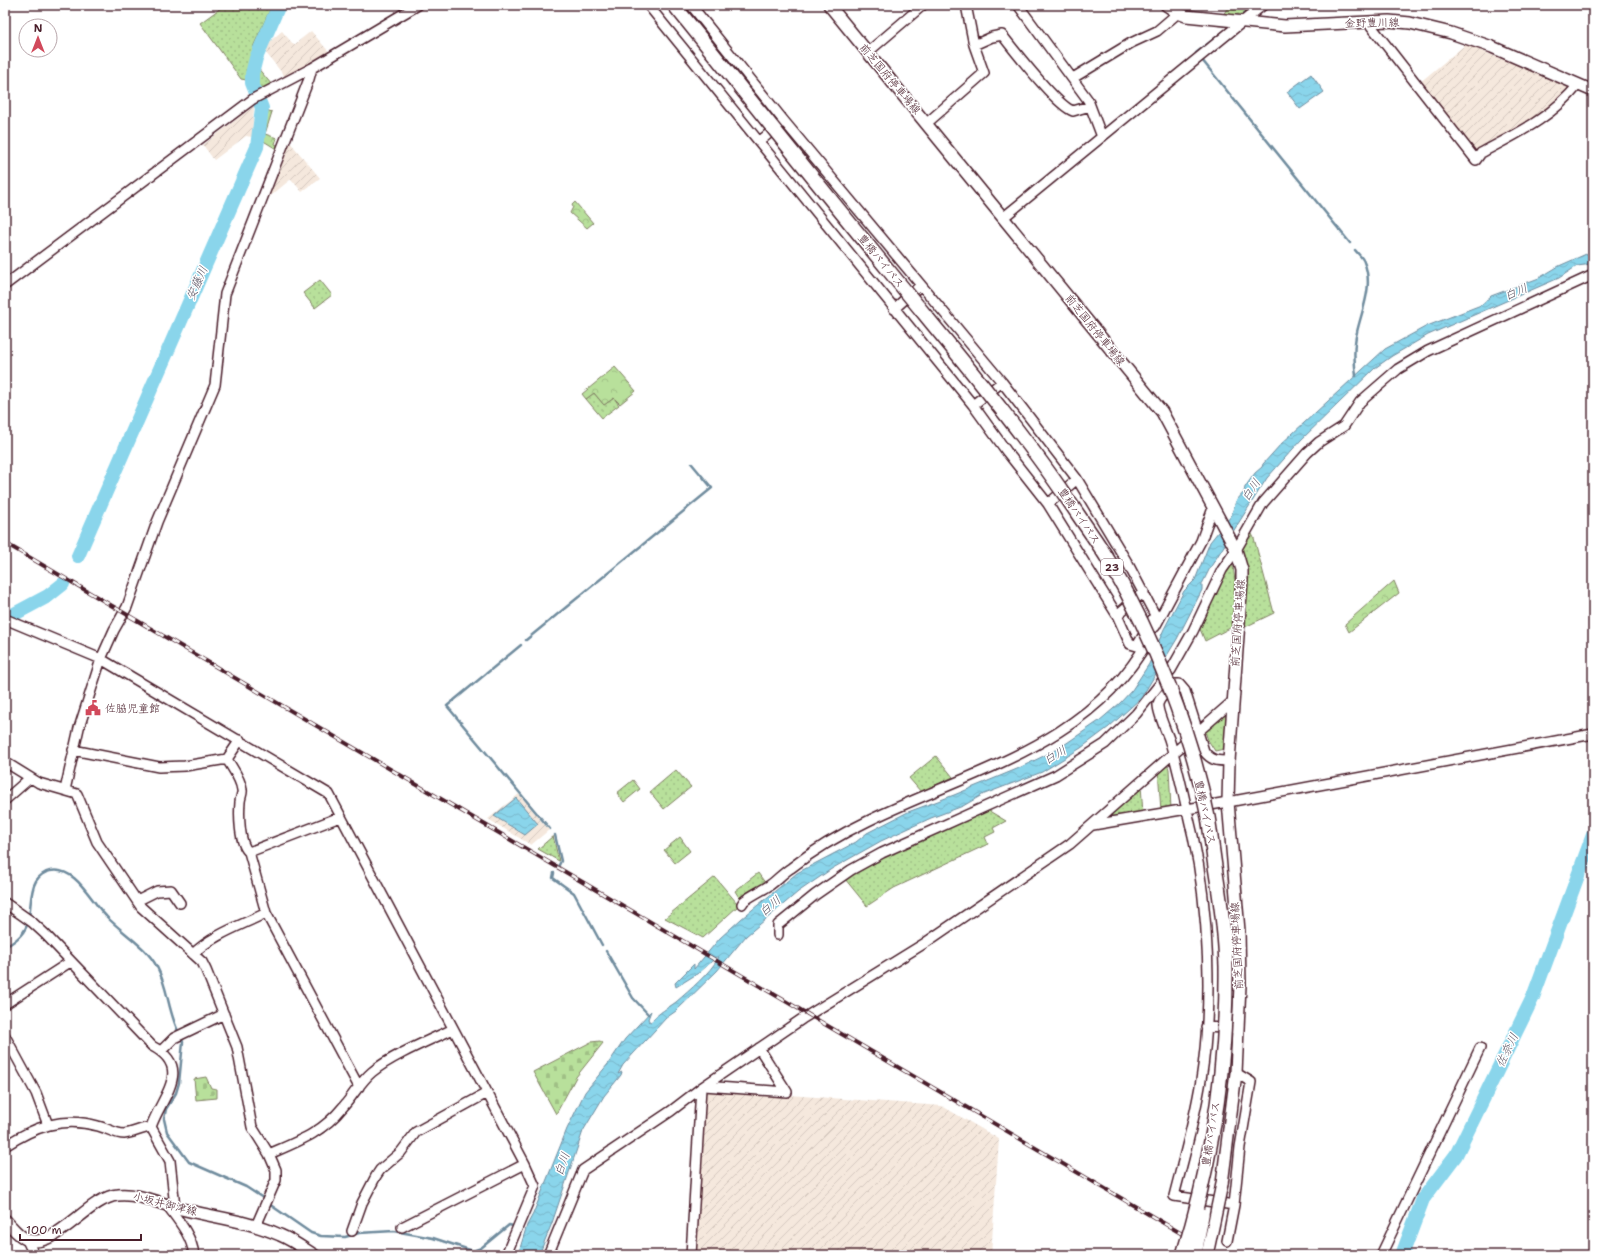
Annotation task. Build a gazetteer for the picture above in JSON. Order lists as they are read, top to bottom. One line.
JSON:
{"streets":{"highway":["豊橋バイパス","23"],"main road":["金野豊川線","前芝国府停車場線","小坂井御津線"]},"water":["安藤川","白川","佐奈川"],"places":{"public building":["佐脇児童館"]},"scale_bar":"100 m","north":"top"}
